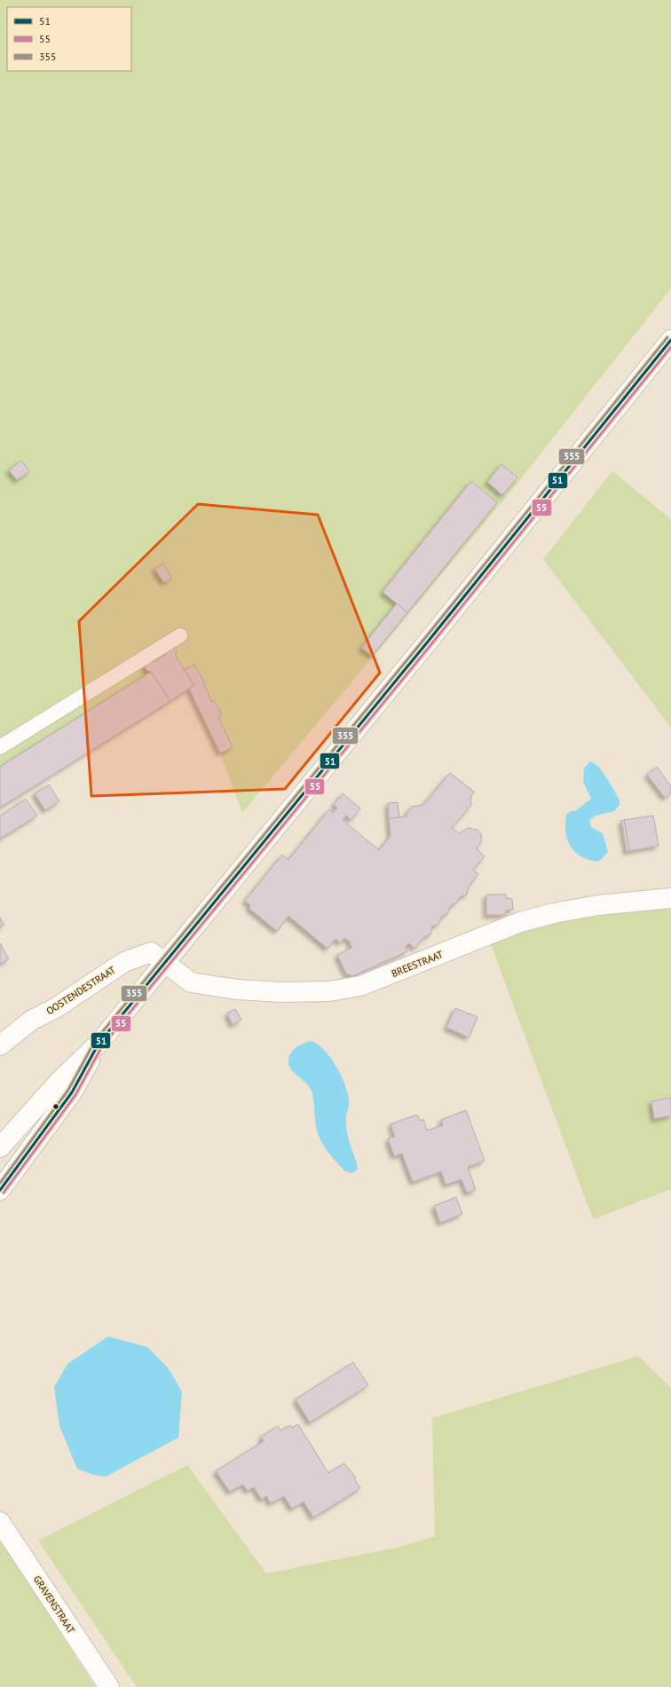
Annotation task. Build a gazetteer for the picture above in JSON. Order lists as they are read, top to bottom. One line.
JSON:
{"streets":{"main road":["BREESTRAAT","OOSTENDESTRAAT","GRAVENSTRAAT"]},"crossings":[["BREESTRAAT","OOSTENDESTRAAT"]],"lines":["transit line 355","transit line 51","transit line 55"],"legend":["51","55","355"]}
